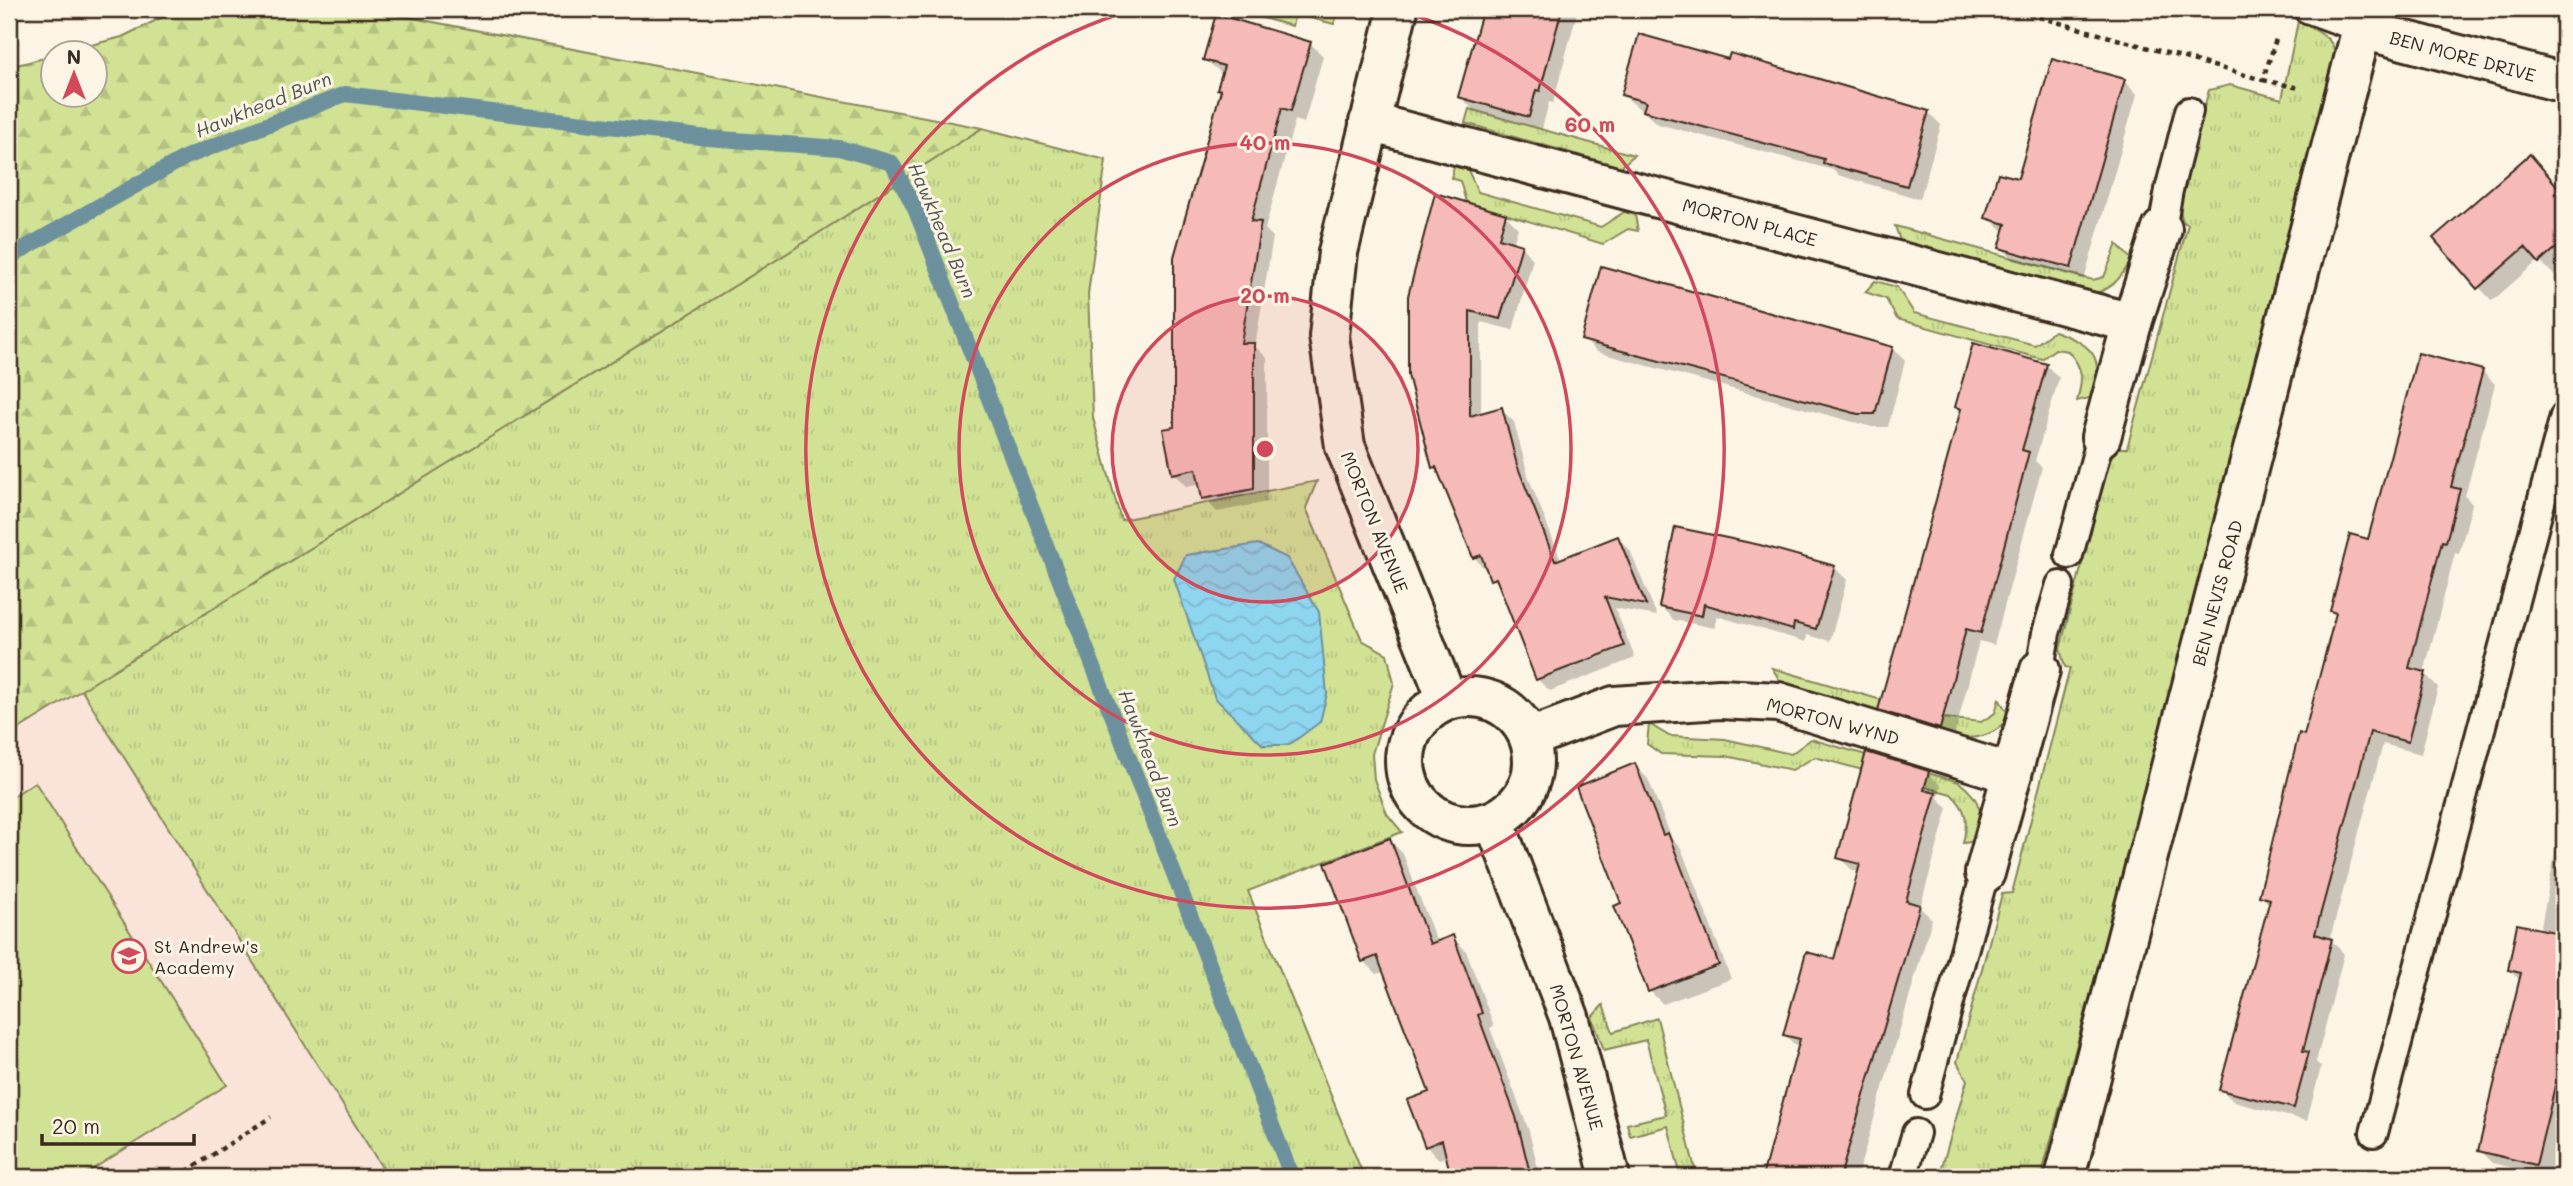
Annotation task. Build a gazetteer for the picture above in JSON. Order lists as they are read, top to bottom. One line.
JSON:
{"streets":{"street":["BEN MORE DRIVE","MORTON PLACE","MORTON AVENUE","BEN NEVIS ROAD","MORTON WYND"]},"crossings":[["BEN MORE DRIVE","BEN NEVIS ROAD"],["MORTON PLACE","MORTON AVENUE"],["MORTON AVENUE","MORTON WYND"]],"water":["Hawkhead Burn"],"places":{"school or university":["St Andrew's Academy"]},"scale_bar":"20 m","north":"top","rings":["60 m","40 m","20 m"]}
